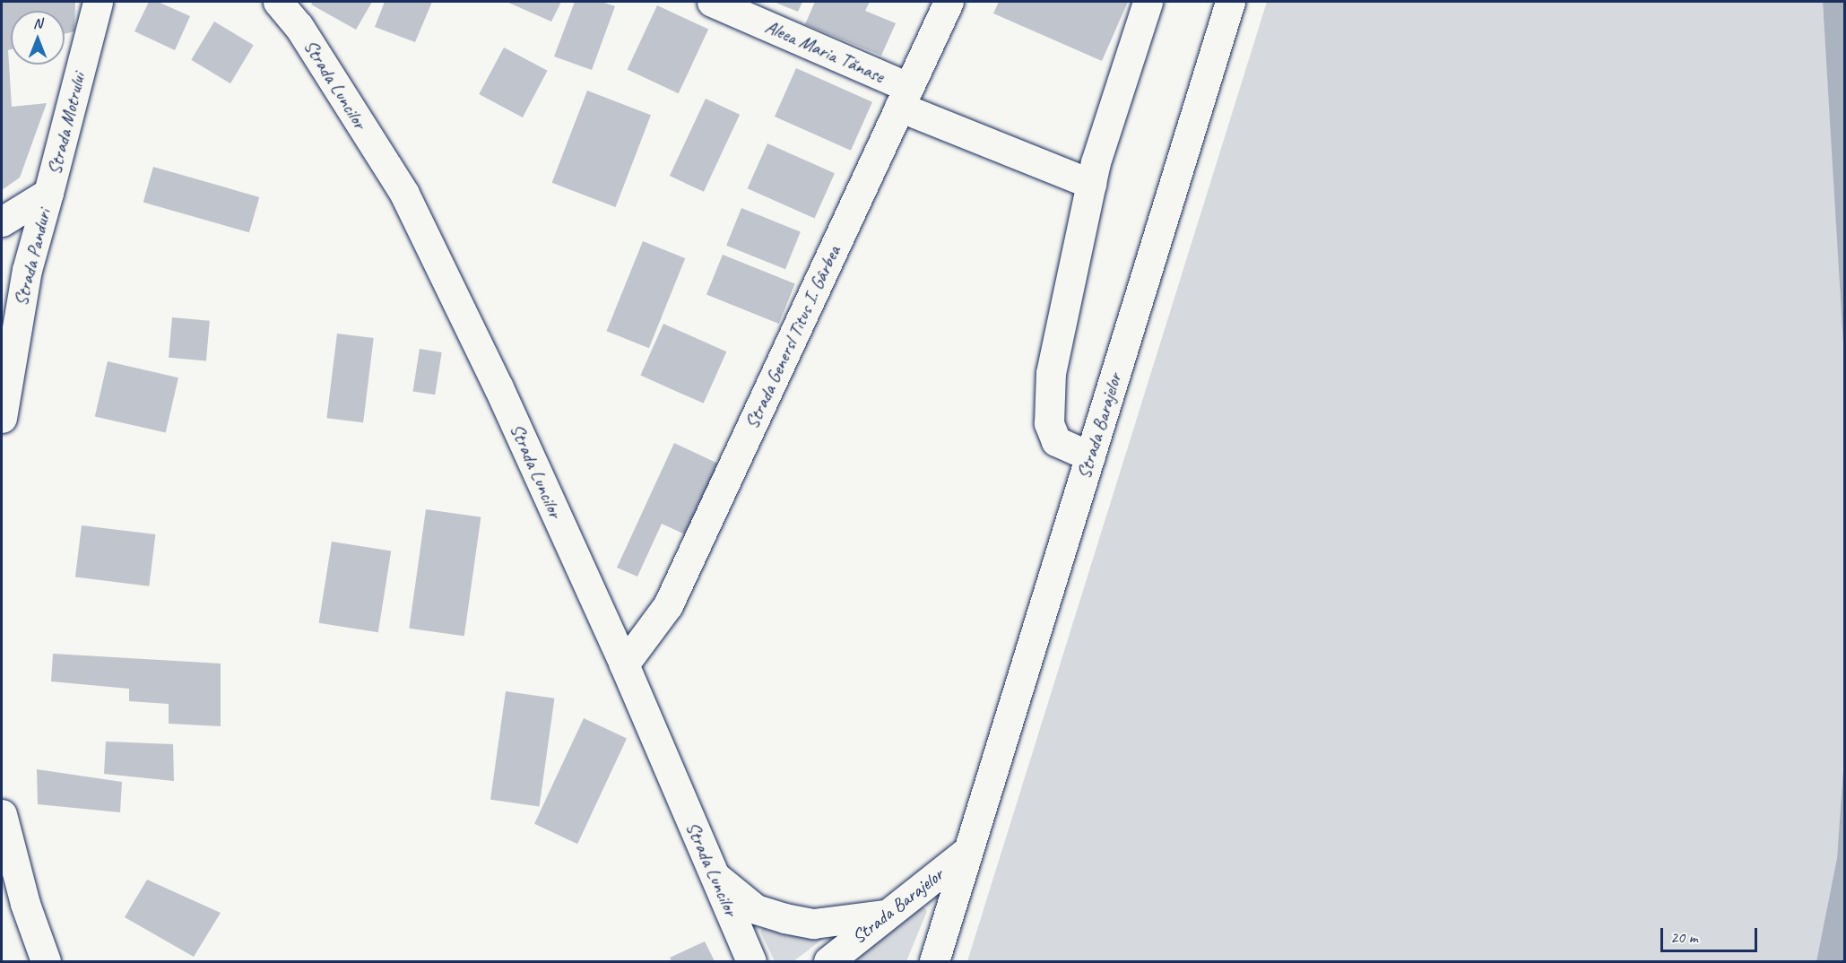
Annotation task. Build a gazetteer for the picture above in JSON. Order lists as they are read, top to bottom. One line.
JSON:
{"streets":{"main road":["Aleea Maria Tănase","Strada Luncilor","Strada Motrului","Strada Panduri","Strada Genersl Titus I. Gârbea","Strada Barajelor"]},"crossings":[["Aleea Maria Tănase","Strada Genersl Titus I. Gârbea"],["Strada Luncilor","Strada Genersl Titus I. Gârbea"],["Strada Motrului","Strada Panduri"]],"scale_bar":"20 m","north":"top"}
